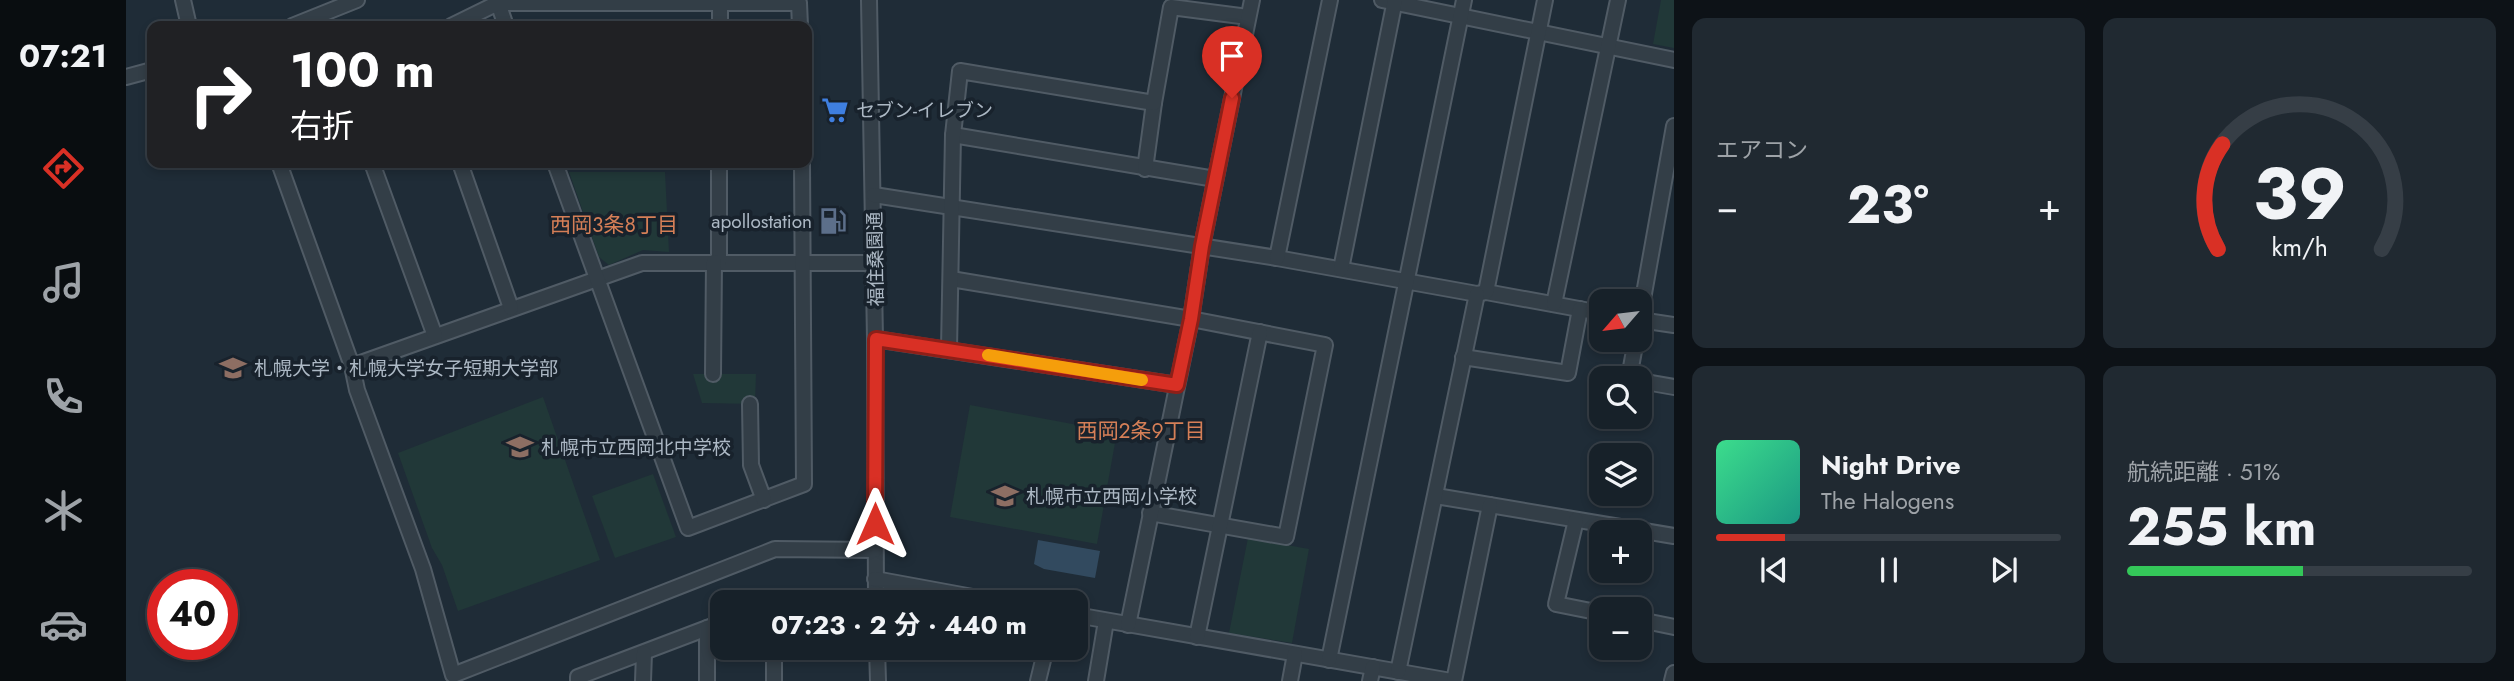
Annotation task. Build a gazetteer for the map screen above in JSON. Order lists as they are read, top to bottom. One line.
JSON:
{"streets":{"street":["福住桑園通"]},"districts":["西岡3条8丁目","西岡2条9丁目"],"places":{"supermarket":["セブン-イレブン"],"fuel station":["apollostation"],"school or university":["札幌大学・札幌大学女子短期大学部","札幌市立西岡北中学校","札幌市立西岡小学校"]},"north":"bottom left","page":{"tabs":"07:21","tile":["エアコン",["航続距離 · 51%","255 km"]],"turn":["100 m","右折"],"heat":["−","23°","+"],"map_buttons":["+","−"],"song":["Night Drive","The Halogens"],"limit":"40","trip":"07:23 · 2 分 · 440 m","gauge":["39","km/h"]}}
